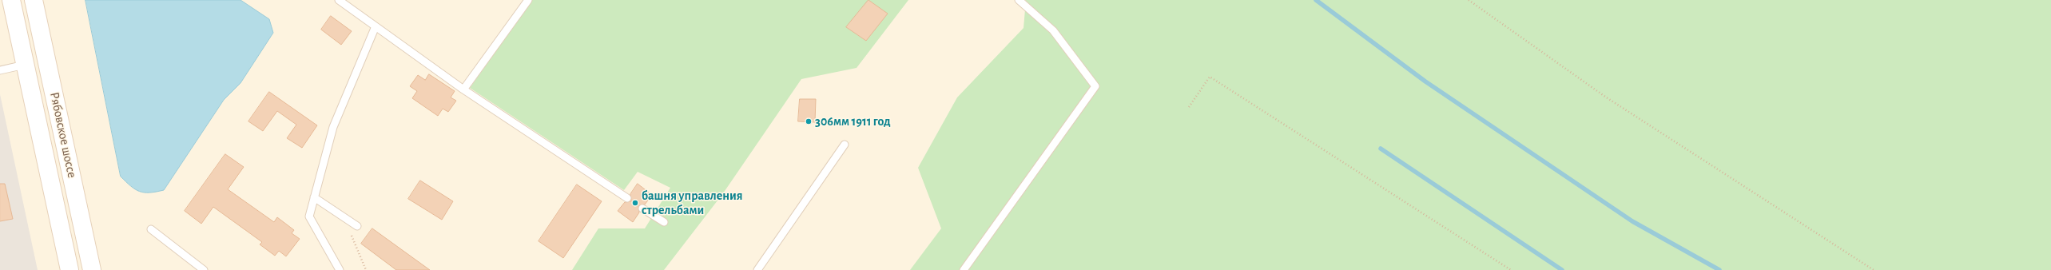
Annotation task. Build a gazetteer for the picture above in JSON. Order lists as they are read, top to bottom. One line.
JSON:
{"streets":{"main road":["Рябовское шоссе"]},"places":["306мм 1911 год","башня управления стрельбами"]}
